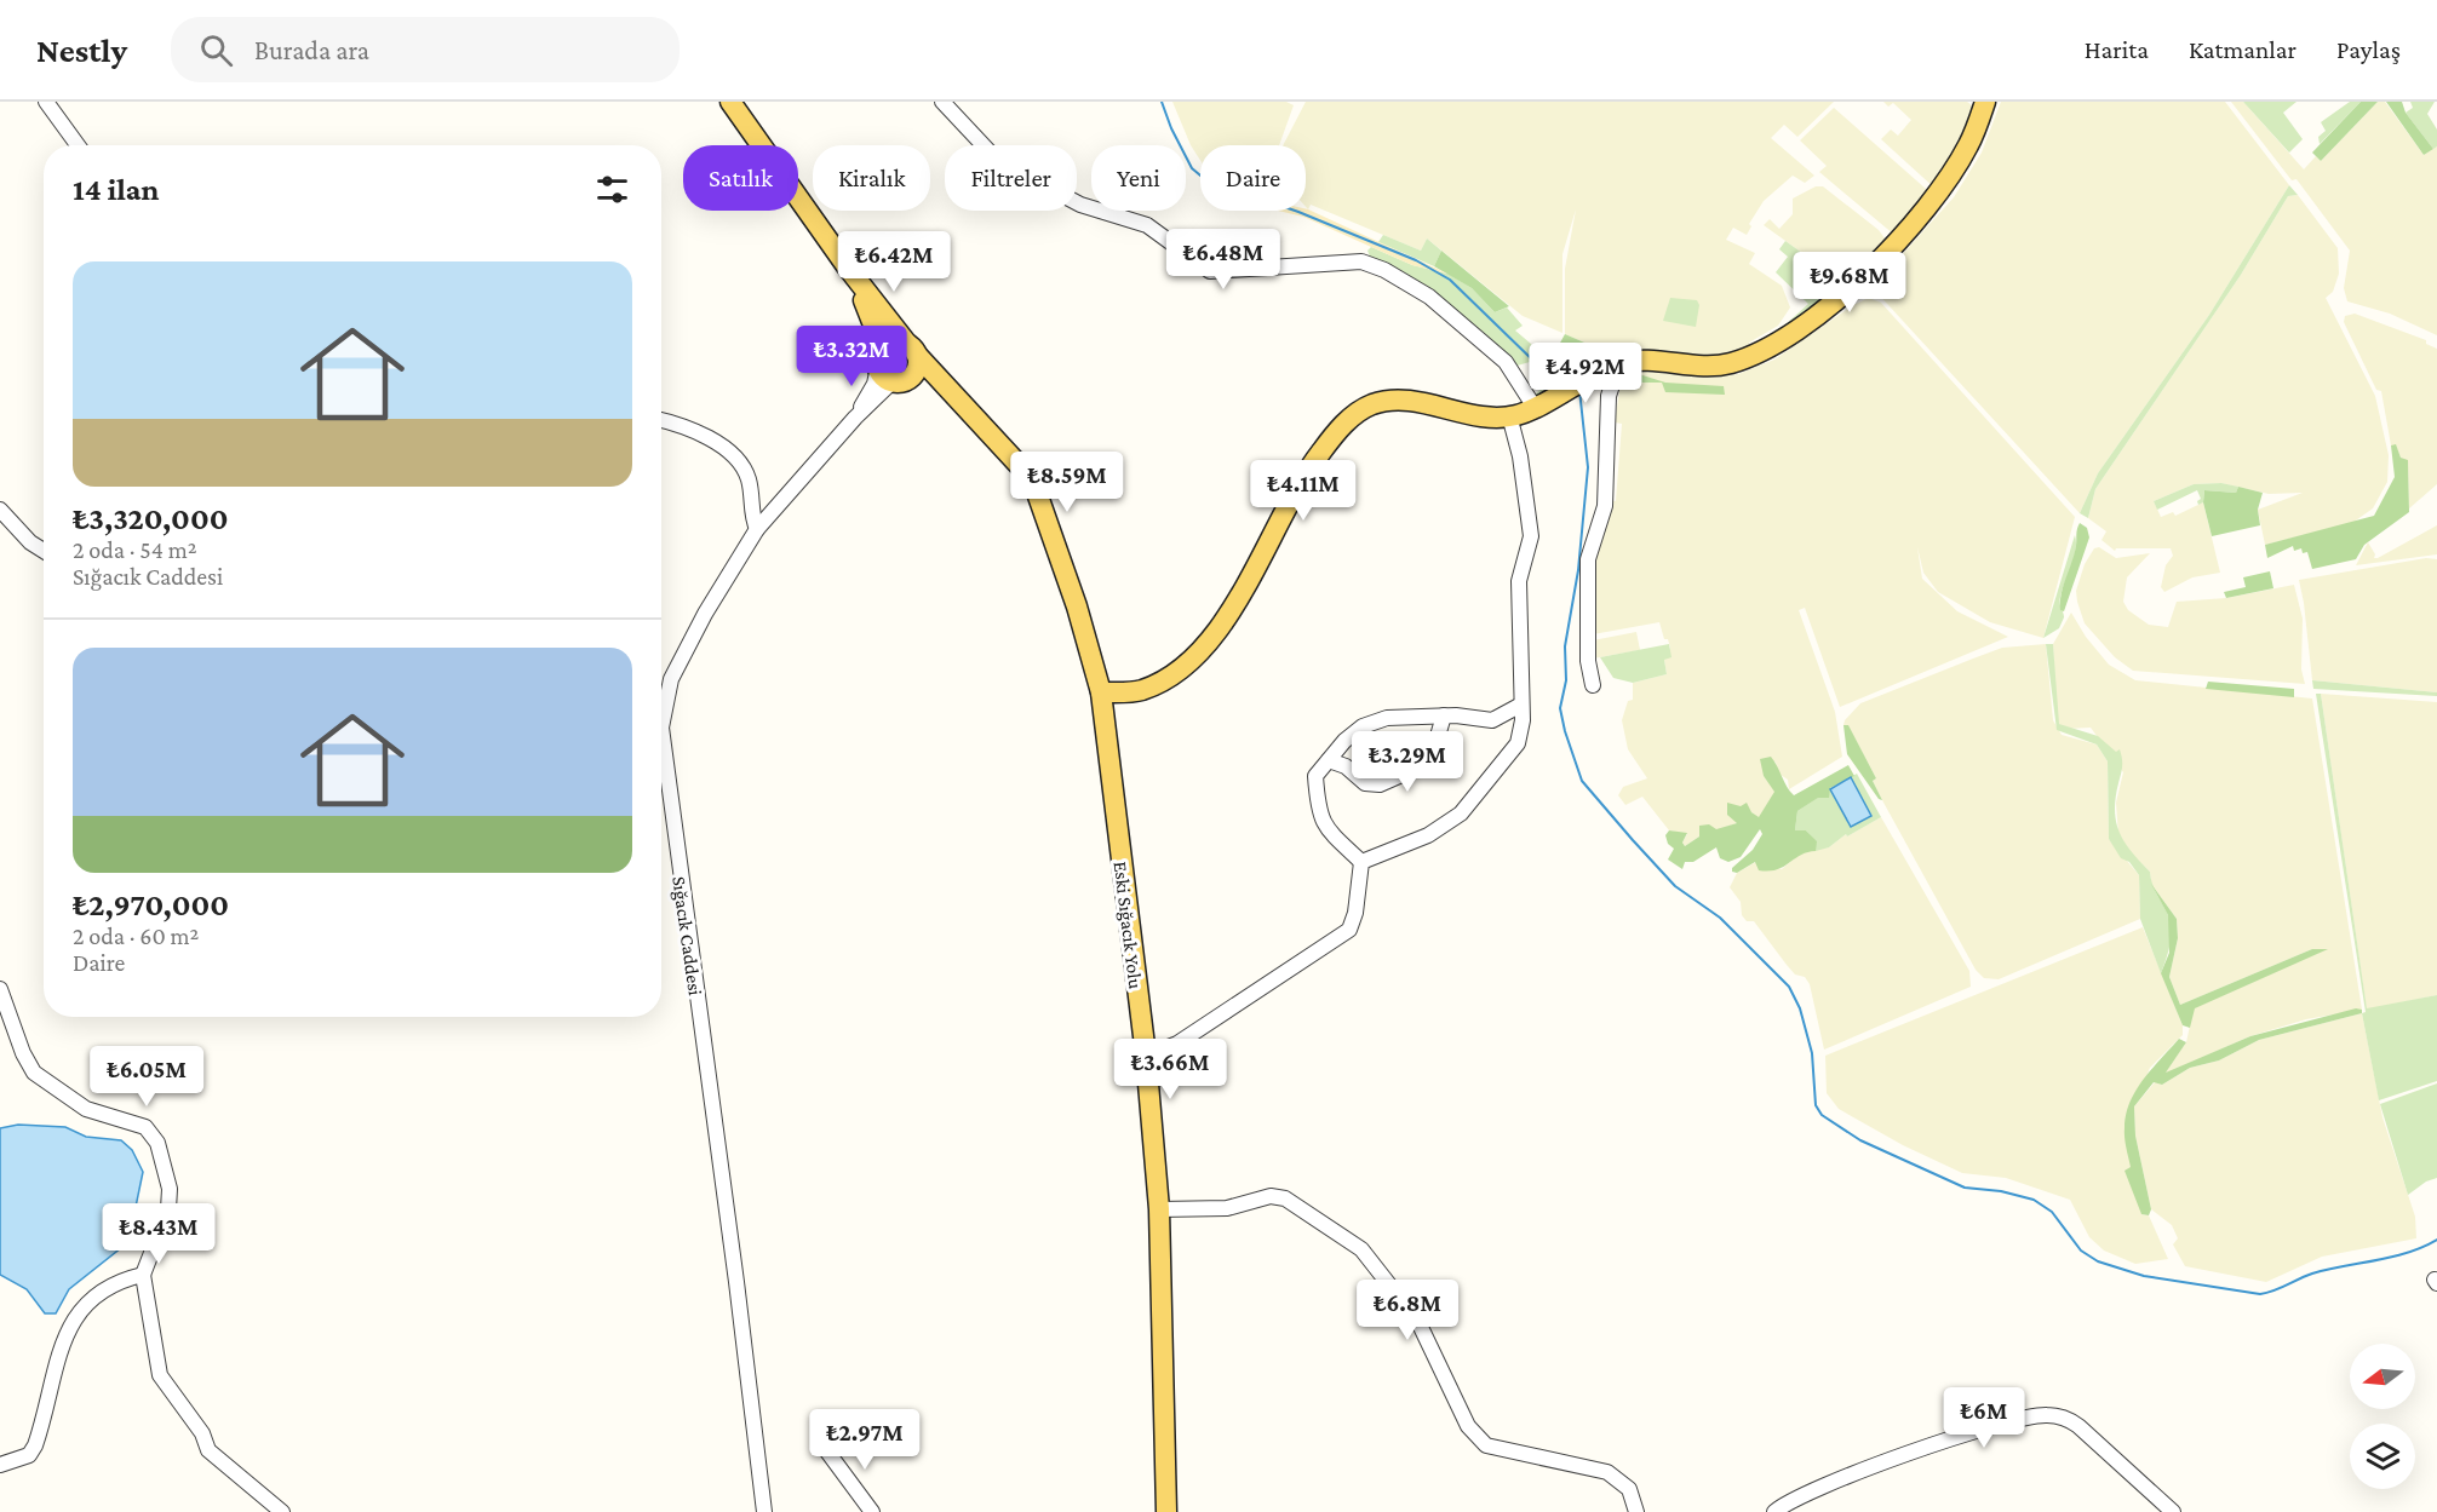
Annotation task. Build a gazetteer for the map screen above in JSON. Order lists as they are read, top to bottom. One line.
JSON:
{"streets":{"main road":["Eski Sığacık Yolu"],"street":["Sığacık Caddesi"]},"north":"left","page":{"header":"Nestly","search":"Burada ara","nav":["Harita","Katmanlar","Paylaş"],"chip":["Satılık","Kiralık","Filtreler","Yeni","Daire"],"heading":"14 ilan","price":["₺6.48M","₺6.42M","₺9.68M","₺3.32M","₺4.92M","₺8.59M","₺4.11M","₺3.29M","₺3.66M","₺6.05M","₺8.43M","₺6.8M","₺6M","₺2.97M"],"list":[{"name":"₺3,320,000","note":"2 oda · 54 m² · Sığacık Caddesi"},{"name":"₺2,970,000","note":"2 oda · 60 m² · Daire"}]}}
